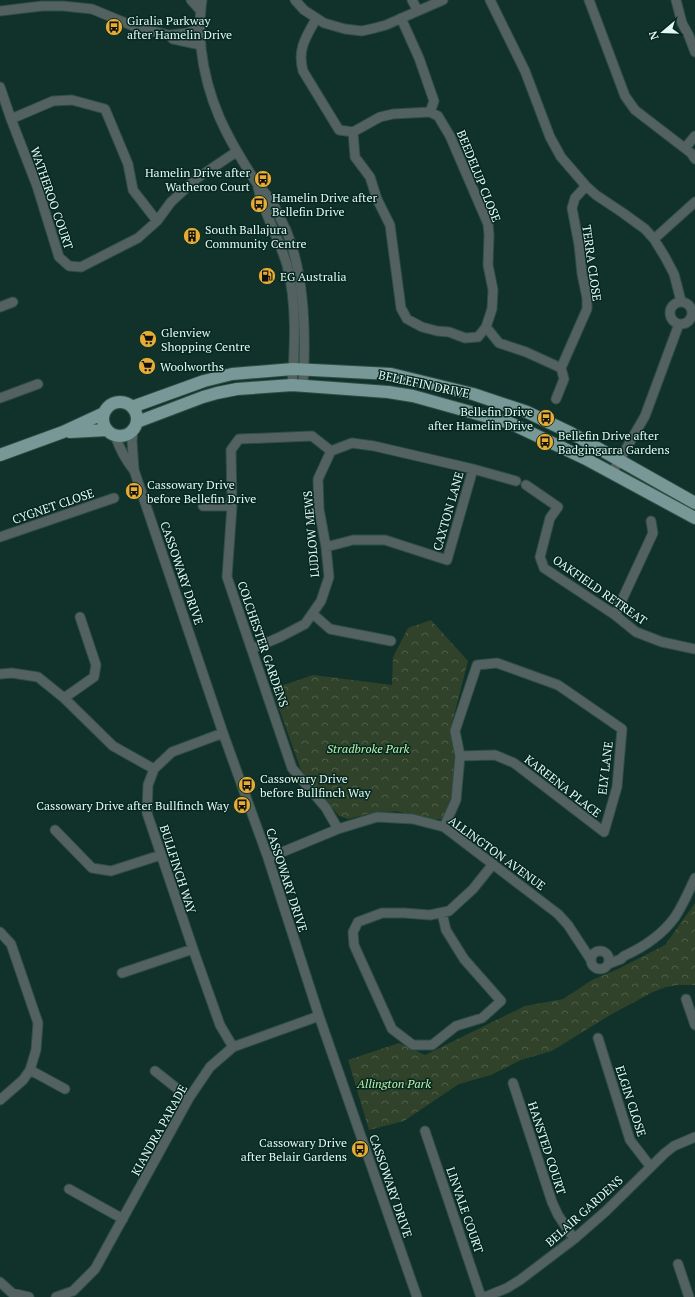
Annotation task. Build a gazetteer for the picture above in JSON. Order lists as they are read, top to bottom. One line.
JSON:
{"streets":{"main road":["BELLEFIN DRIVE"],"street":["BEEDELUP CLOSE","WATHEROO COURT","TERRA CLOSE","CYGNET CLOSE","CAXTON LANE","LUDLOW MEWS","CASSOWARY DRIVE","OAKFIELD RETREAT","COLCHESTER GARDENS","ELY LANE","KAREENA PLACE","ALLINGTON AVENUE","BULLFINCH WAY","ELGIN CLOSE","KIANDRA PARADE","HANSTED COURT","LINVALE COURT","BELAIR GARDENS"]},"crossings":[["BELLEFIN DRIVE","CASSOWARY DRIVE"],["CAXTON LANE","LUDLOW MEWS"],["LUDLOW MEWS","COLCHESTER GARDENS"],["CASSOWARY DRIVE","ALLINGTON AVENUE"],["CASSOWARY DRIVE","BULLFINCH WAY"],["CASSOWARY DRIVE","KIANDRA PARADE"],["COLCHESTER GARDENS","ALLINGTON AVENUE"],["ELY LANE","KAREENA PLACE"],["BULLFINCH WAY","KIANDRA PARADE"],["ELGIN CLOSE","BELAIR GARDENS"],["HANSTED COURT","BELAIR GARDENS"]],"parks":["Stradbroke Park","Allington Park"],"places":{"bus stop":["Giralia Parkway after Hamelin Drive","Hamelin Drive after Watheroo Court","Hamelin Drive after Bellefin Drive","Bellefin Drive after Hamelin Drive","Bellefin Drive after Badgingarra Gardens","Cassowary Drive before Bellefin Drive","Cassowary Drive before Bullfinch Way","Cassowary Drive after Bullfinch Way","Cassowary Drive after Belair Gardens"],"building":["South Ballajura Community Centre"],"fuel station":["EG Australia"],"supermarket":["Glenview Shopping Centre","Woolworths"]},"north":"left"}
